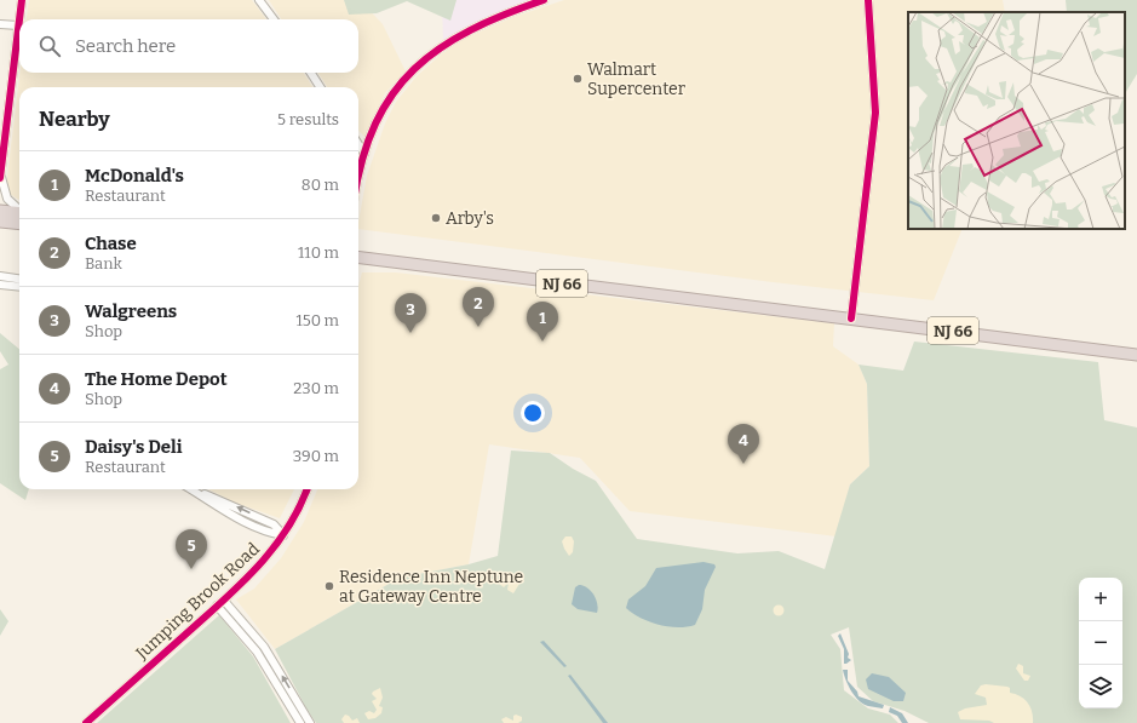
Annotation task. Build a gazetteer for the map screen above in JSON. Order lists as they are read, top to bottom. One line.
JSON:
{"streets":{"highway":["NJ 66"],"street":["Jumping Brook Road"]},"places":["Walmart Supercenter","Arby's","Residence Inn Neptune at Gateway Centre"],"page":{"search":"Search here","heading":["Nearby","5 results"],"list":[{"mark":"1","name":"McDonald's","note":"Restaurant","value":"80 m"},{"mark":"2","name":"Chase","note":"Bank","value":"110 m"},{"mark":"3","name":"Walgreens","note":"Shop","value":"150 m"},{"mark":"4","name":"The Home Depot","note":"Shop","value":"230 m"},{"mark":"5","name":"Daisy's Deli","note":"Restaurant","value":"390 m"}],"pins":["2","3","1","4","5"],"map_buttons":["+","−"]}}
